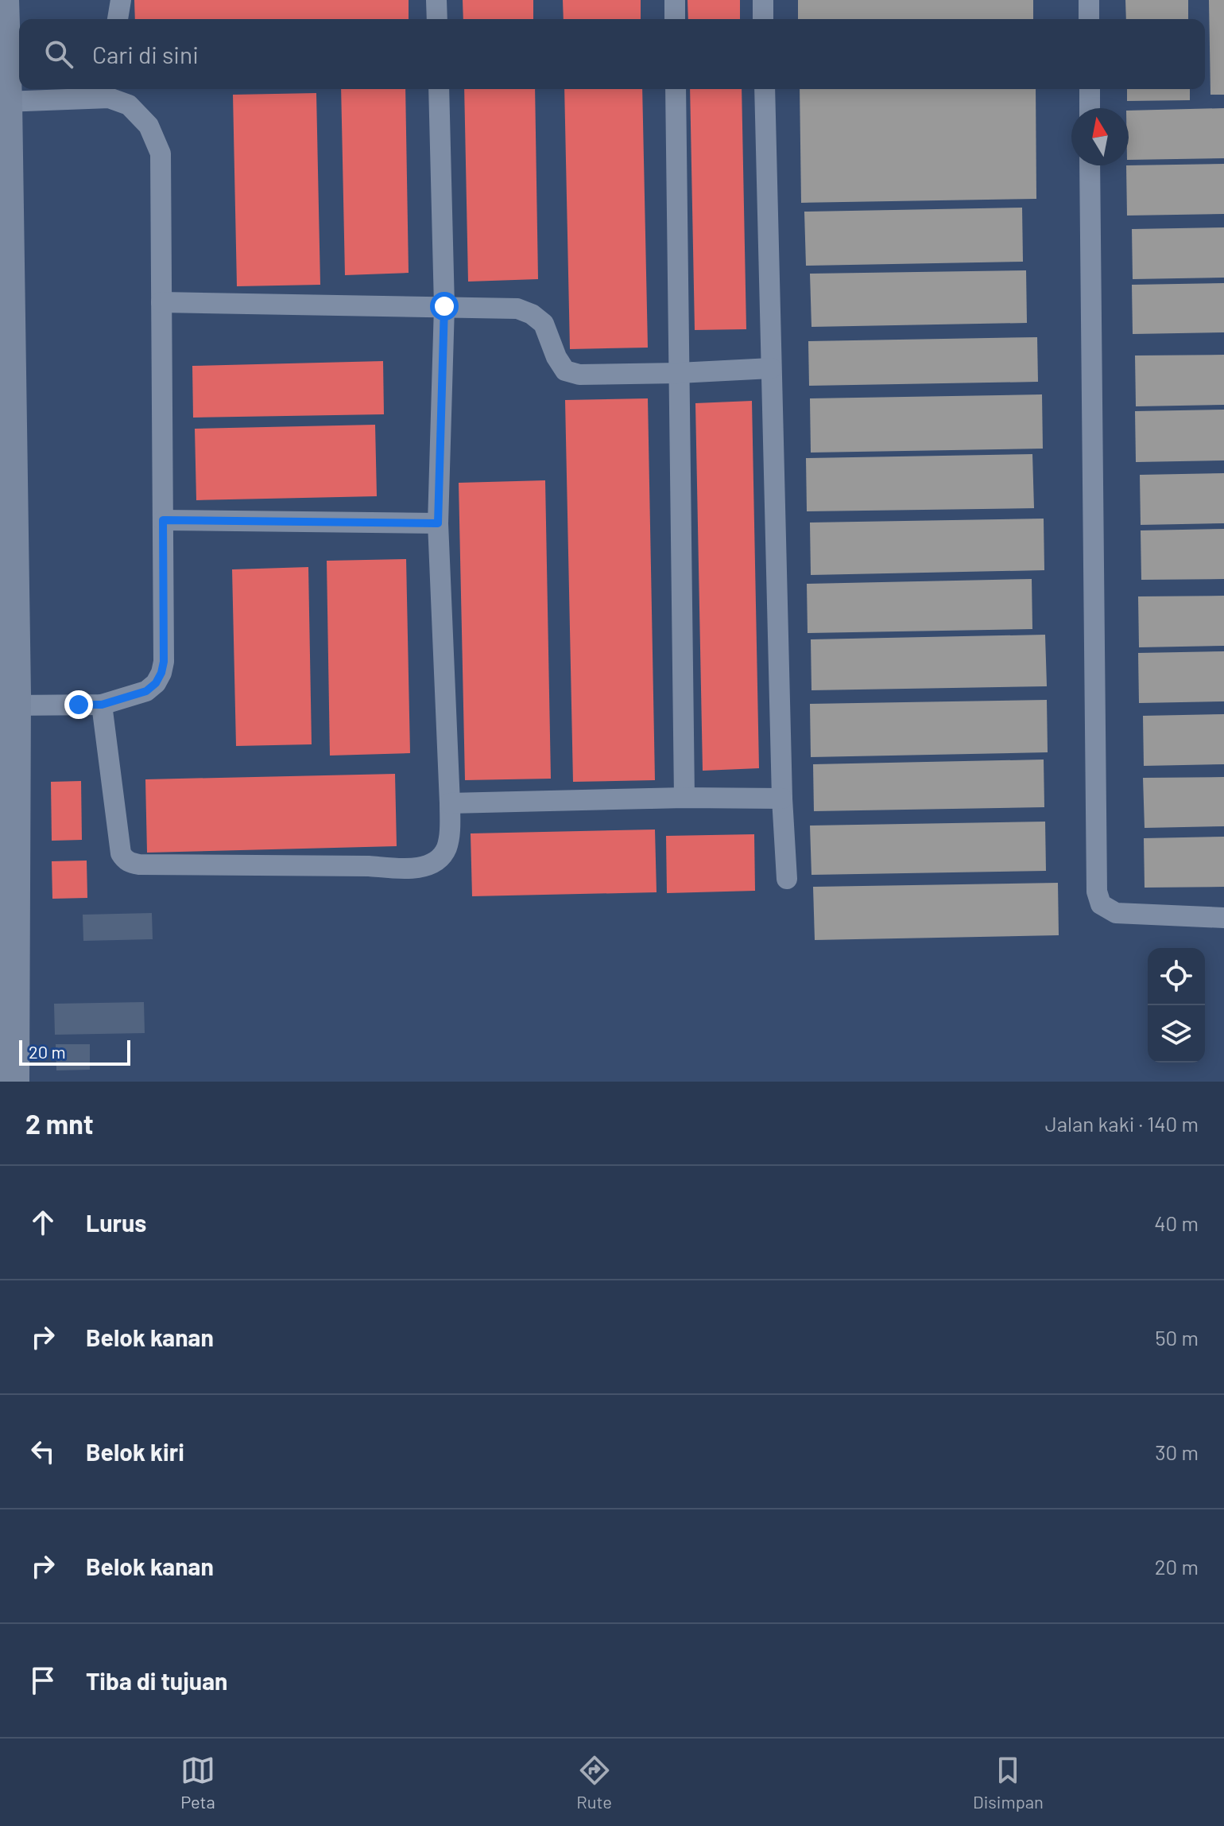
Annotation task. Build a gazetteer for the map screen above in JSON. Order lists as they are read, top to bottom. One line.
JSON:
{"scale_bar":"20 m","north":"top","page":{"search":"Cari di sini","scale":"20 m","heading":["2 mnt","Jalan kaki · 140 m"],"list":[["Lurus","40 m"],["Belok kanan","50 m"],["Belok kiri","30 m"],["Belok kanan","20 m"],"Tiba di tujuan"],"nav":["Peta","Rute","Disimpan"]}}
